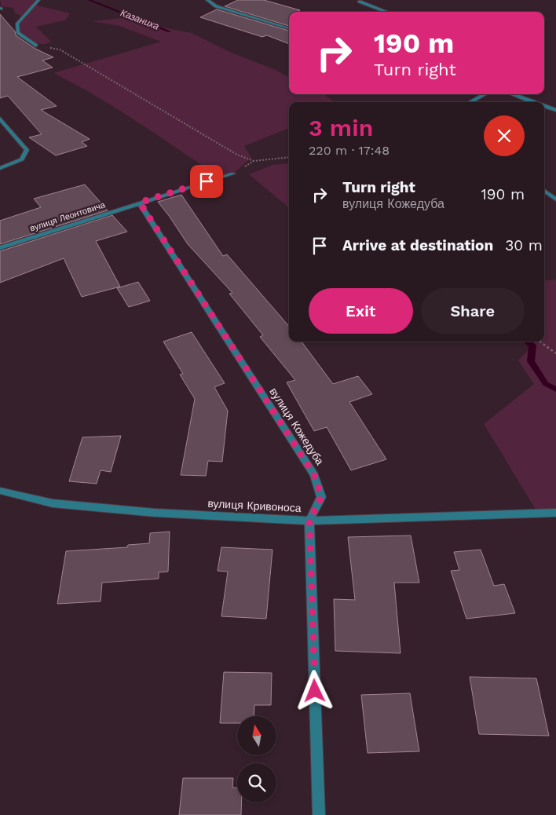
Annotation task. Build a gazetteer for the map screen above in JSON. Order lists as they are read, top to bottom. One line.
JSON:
{"streets":{"street":["вулиця Леонтовича","вулиця Кожедуба","вулиця Кривоноса"]},"crossings":[["вулиця Леонтовича","вулиця Кожедуба"],["вулиця Кожедуба","вулиця Кривоноса"]],"water":["Казаниха"],"north":"top","page":{"turn":["190 m","Turn right"],"heading":["3 min","220 m · 17:48"],"list":[{"name":"Turn right","note":"вулиця Кожедуба","value":"190 m"},{"name":"Arrive at destination","value":"30 m"}],"buttons":["Exit","Share"]}}
